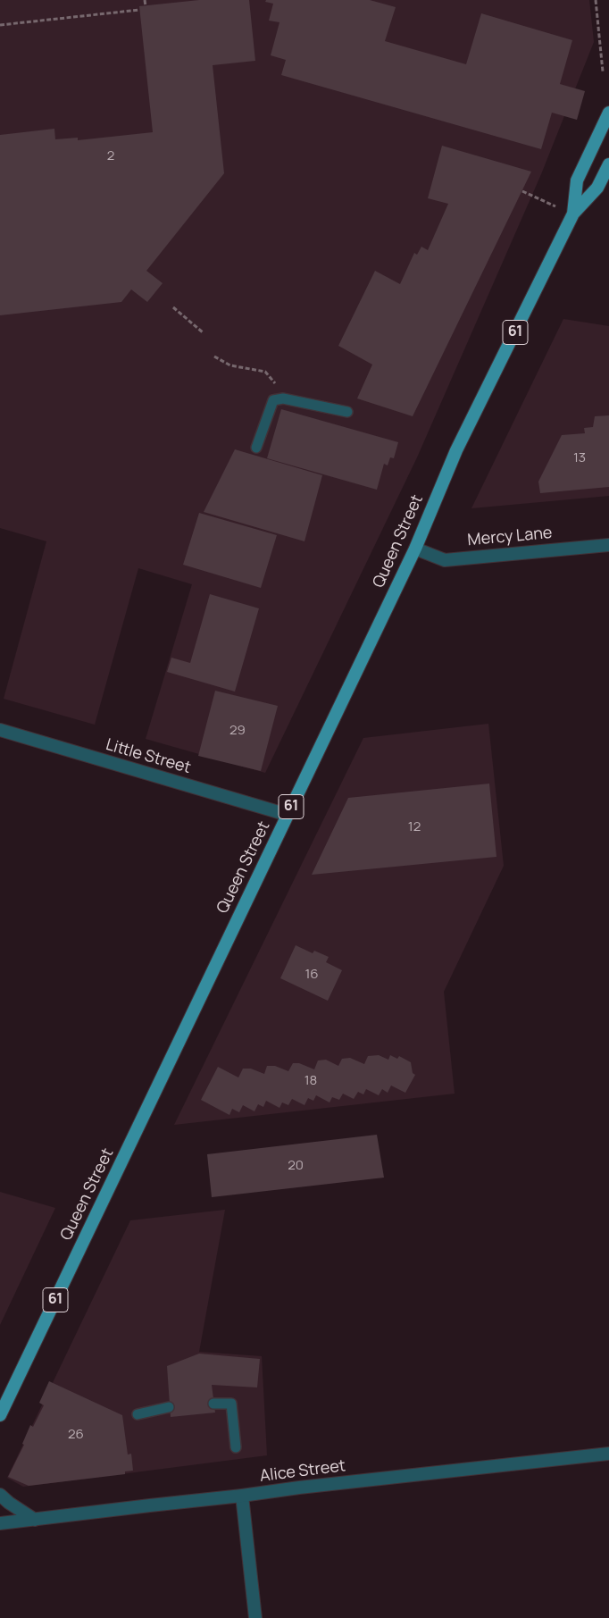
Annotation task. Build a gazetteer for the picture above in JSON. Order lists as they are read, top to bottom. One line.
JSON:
{"streets":{"main road":["61","Queen Street"],"street":["Mercy Lane","Little Street","Alice Street"]},"crossings":[["Mercy Lane","Queen Street"],["Queen Street","Little Street"]],"house_numbers":["2","13","29","12","16","18","20","26"]}
